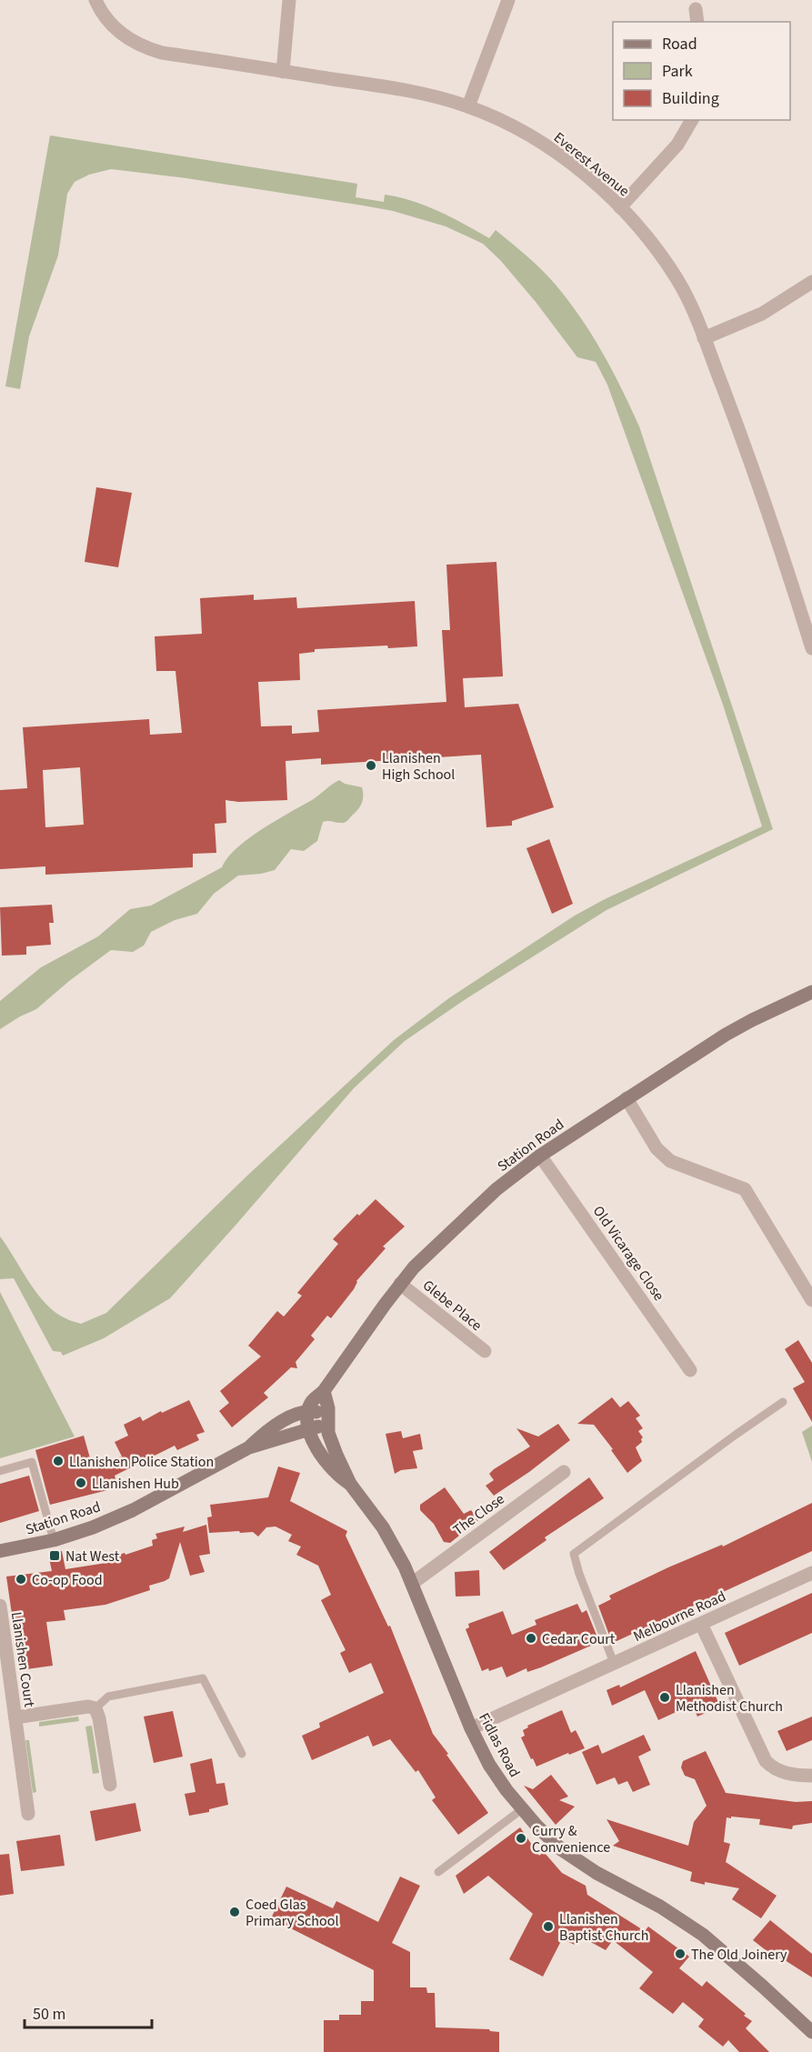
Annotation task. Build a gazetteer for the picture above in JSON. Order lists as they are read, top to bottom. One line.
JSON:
{"streets":{"main road":["Station Road","Fidlas Road"],"street":["Everest Avenue","Old Vicarage Close","Glebe Place","The Close","Melbourne Road","Llanishen Court"]},"crossings":[["Station Road","Old Vicarage Close"],["Station Road","Glebe Place"],["Station Road","Fidlas Road"],["The Close","Fidlas Road"],["Melbourne Road","Fidlas Road"]],"places":{"other":["Llanishen High School","Llanishen Police Station","Llanishen Hub","Co-op Food","Cedar Court","Llanishen Methodist Church","Curry & Convenience","Coed Glas Primary School","Llanishen Baptist Church","The Old Joinery"],"transit":["Nat West"]},"legend":["Road","Park","Building"],"scale_bar":"50 m"}
